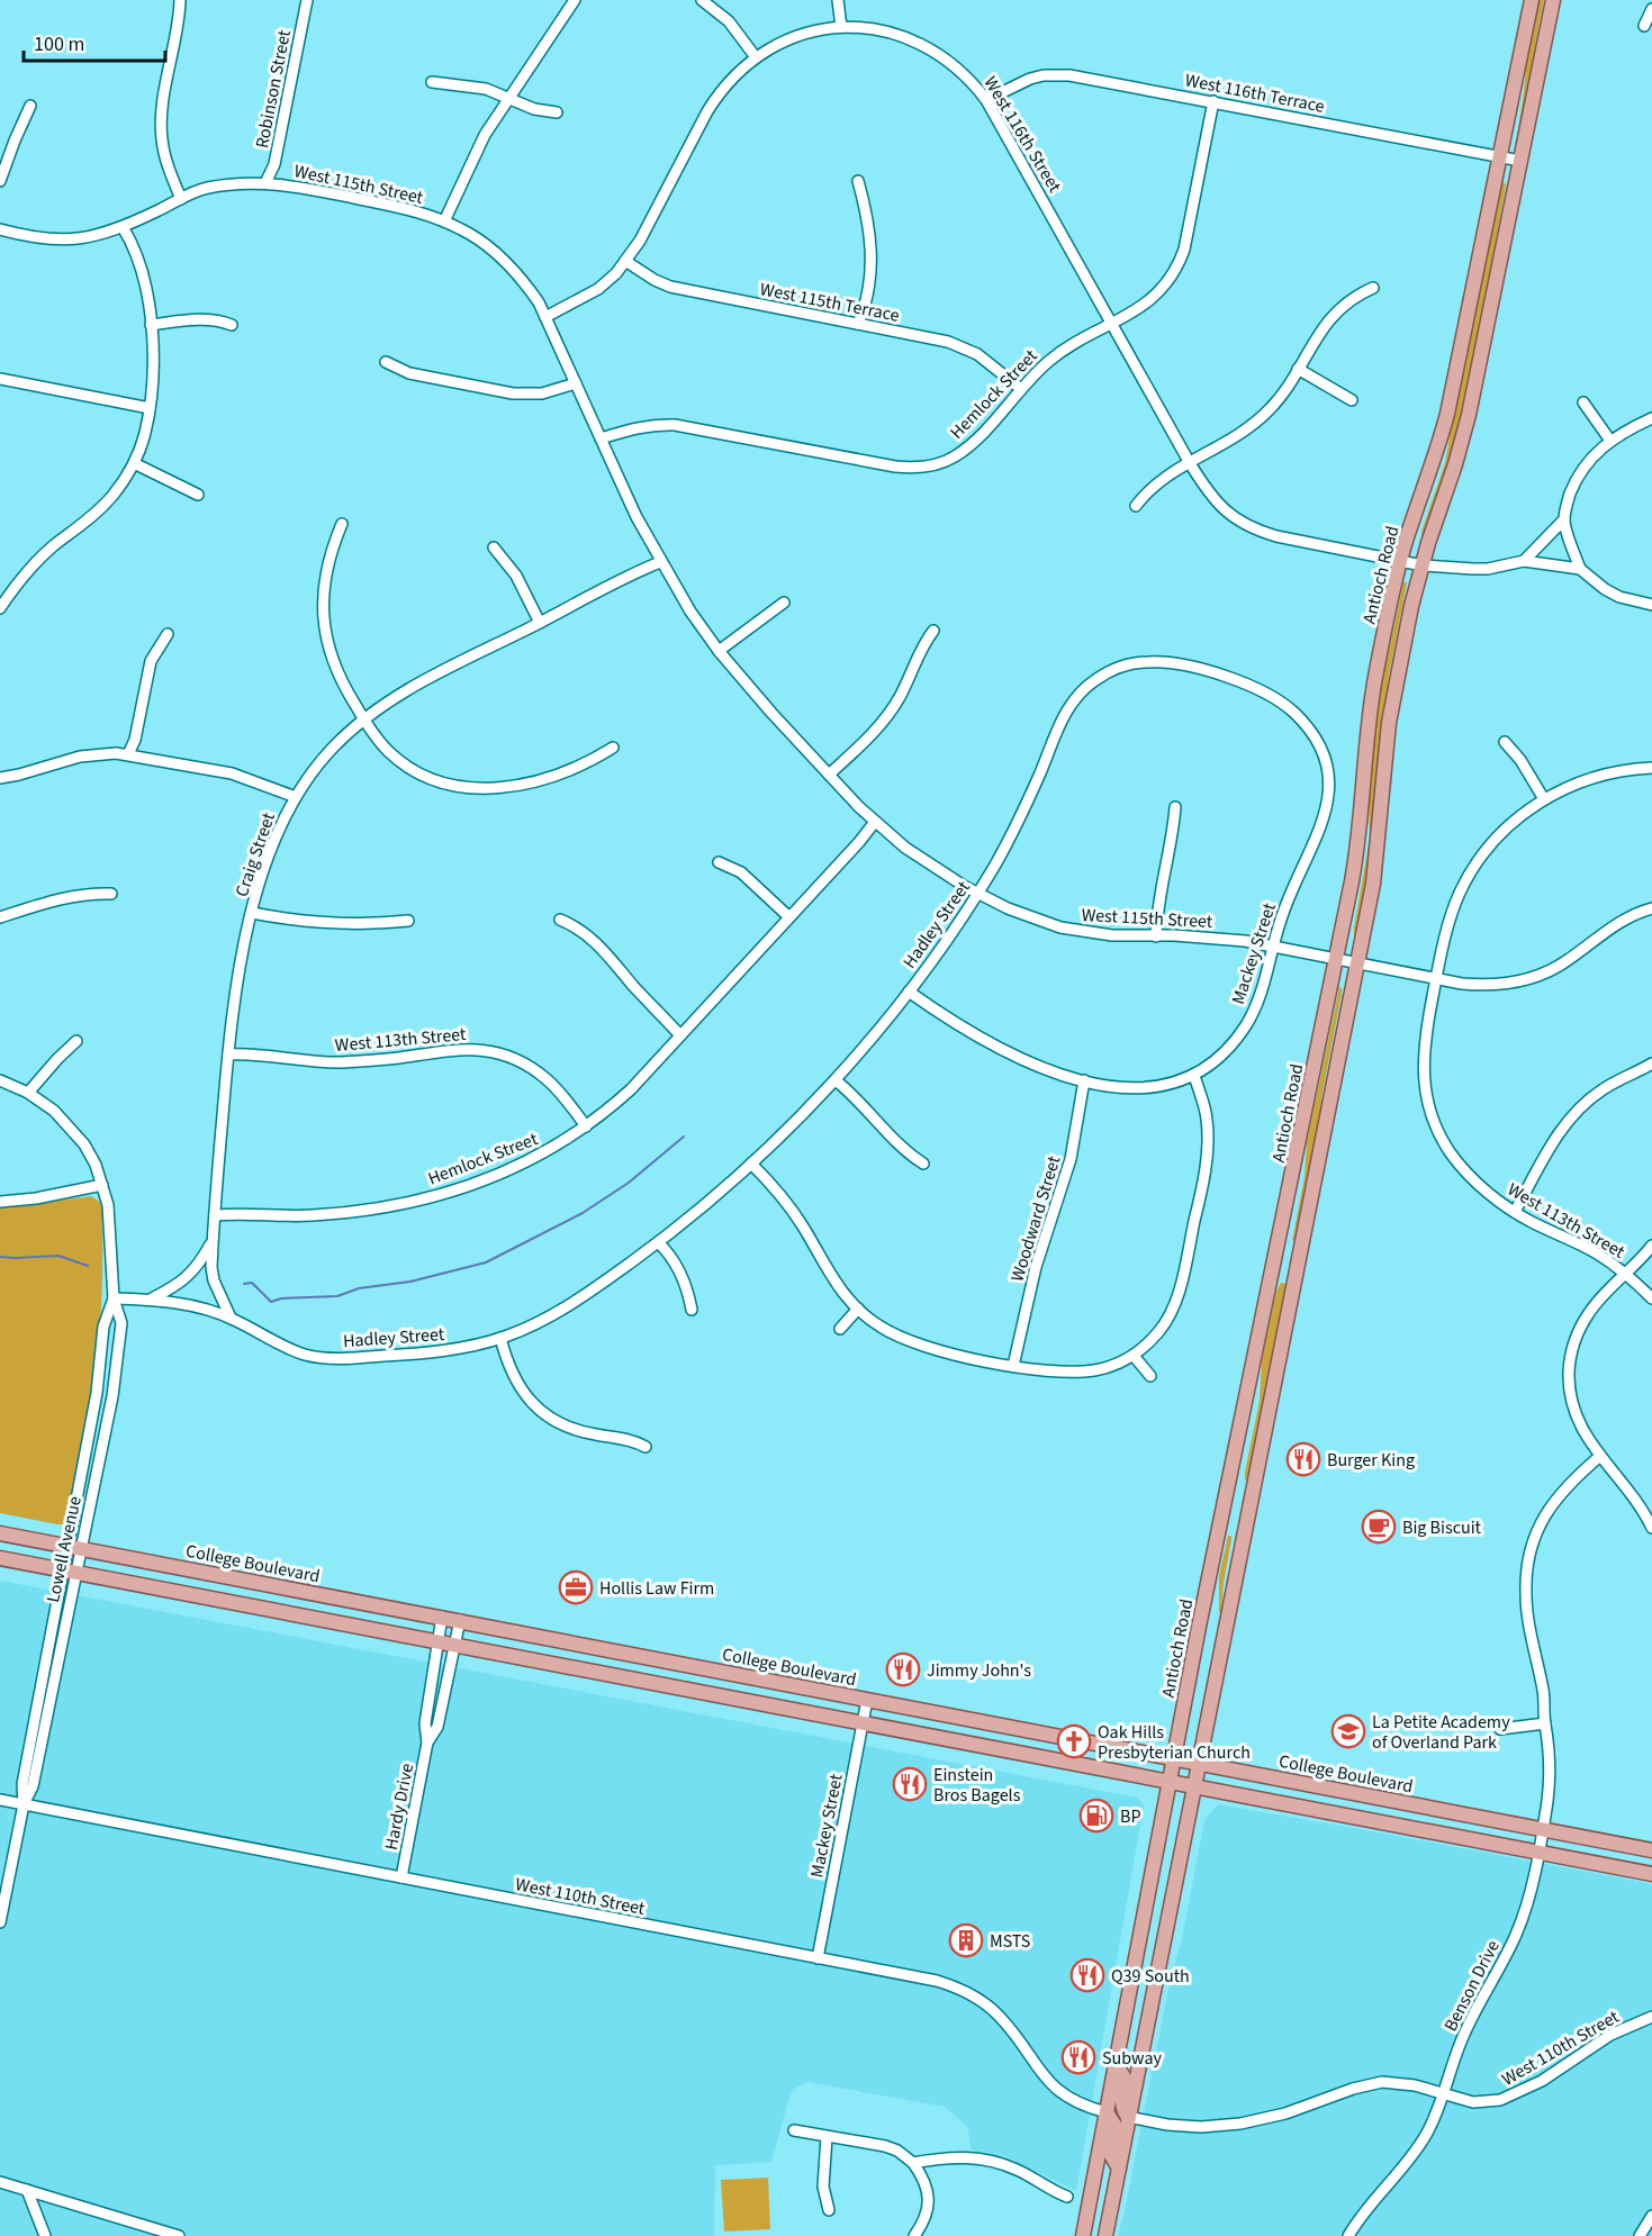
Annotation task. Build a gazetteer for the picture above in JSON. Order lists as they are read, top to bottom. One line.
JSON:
{"streets":{"main road":["Antioch Road","College Boulevard"],"street":["Robinson Street","West 116th Terrace","West 116th Street","West 115th Street","West 115th Terrace","Hemlock Street","Craig Street","Hadley Street","Mackey Street","West 113th Street","Woodward Street","Lowell Avenue","Hardy Drive","West 110th Street","Benson Drive"]},"crossings":[["Robinson Street","West 115th Street"],["West 116th Terrace","West 116th Street"],["West 116th Terrace","Hemlock Street"],["West 116th Terrace","Antioch Road"],["West 116th Street","West 115th Street"],["West 116th Street","West 115th Terrace"],["West 116th Street","Hemlock Street"],["West 116th Street","Antioch Road"],["West 115th Street","Hemlock Street"],["West 115th Street","Antioch Road"],["West 115th Street","Craig Street"],["West 115th Street","Hadley Street"],["West 115th Street","Mackey Street"],["West 115th Street","West 113th Street"],["West 115th Terrace","Hemlock Street"],["Hemlock Street","Craig Street"],["Hemlock Street","West 113th Street"],["Antioch Road","College Boulevard"],["Antioch Road","West 110th Street"],["Craig Street","Hadley Street"],["Craig Street","West 113th Street"],["Hadley Street","Mackey Street"],["Hadley Street","Lowell Avenue"],["Mackey Street","College Boulevard"],["Mackey Street","West 110th Street"],["Lowell Avenue","College Boulevard"],["Lowell Avenue","West 110th Street"],["College Boulevard","Hardy Drive"],["College Boulevard","Benson Drive"],["Hardy Drive","West 110th Street"],["West 110th Street","Benson Drive"]],"places":{"restaurant":["Burger King","Jimmy John's","Einstein Bros Bagels","Q39 South","Subway"],"cafe":["Big Biscuit"],"office":["Hollis Law Firm"],"school or university":["La Petite Academy of Overland Park"],"church":["Oak Hills Presbyterian Church"],"fuel station":["BP"],"building":["MSTS"]},"scale_bar":"100 m"}
